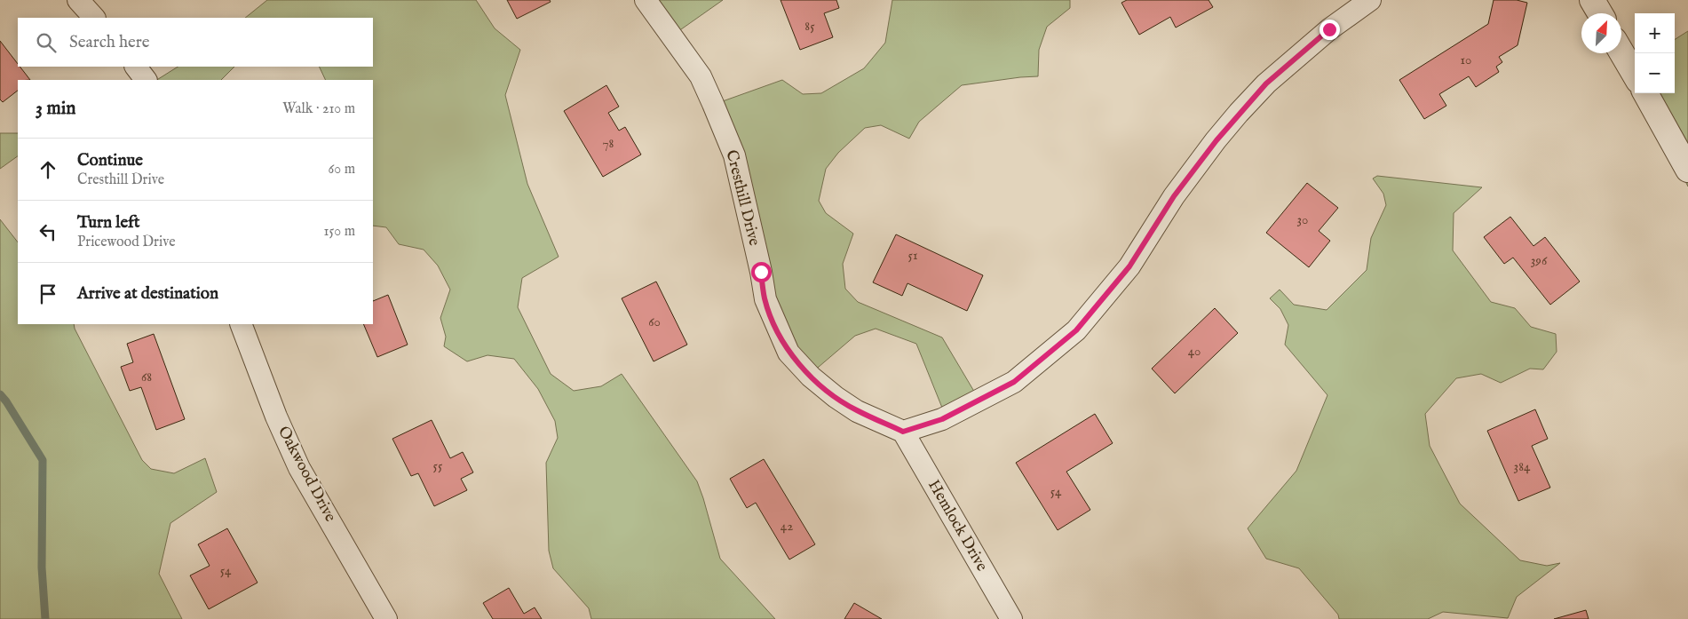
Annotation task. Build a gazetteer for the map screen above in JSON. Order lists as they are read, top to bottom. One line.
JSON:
{"streets":{"street":["Cresthill Drive","Oakwood Drive","Hemlock Drive"]},"crossings":[["Cresthill Drive","Hemlock Drive"]],"house_numbers":["85","10","78","30","51","396","60","40","68","55","384","54","42","54"],"north":"top right","page":{"map_buttons":["+","−"],"search":"Search here","heading":["3 min","Walk · 210 m"],"list":[["Continue","Cresthill Drive","60 m"],["Turn left","Pricewood Drive","150 m"],"Arrive at destination"]}}
